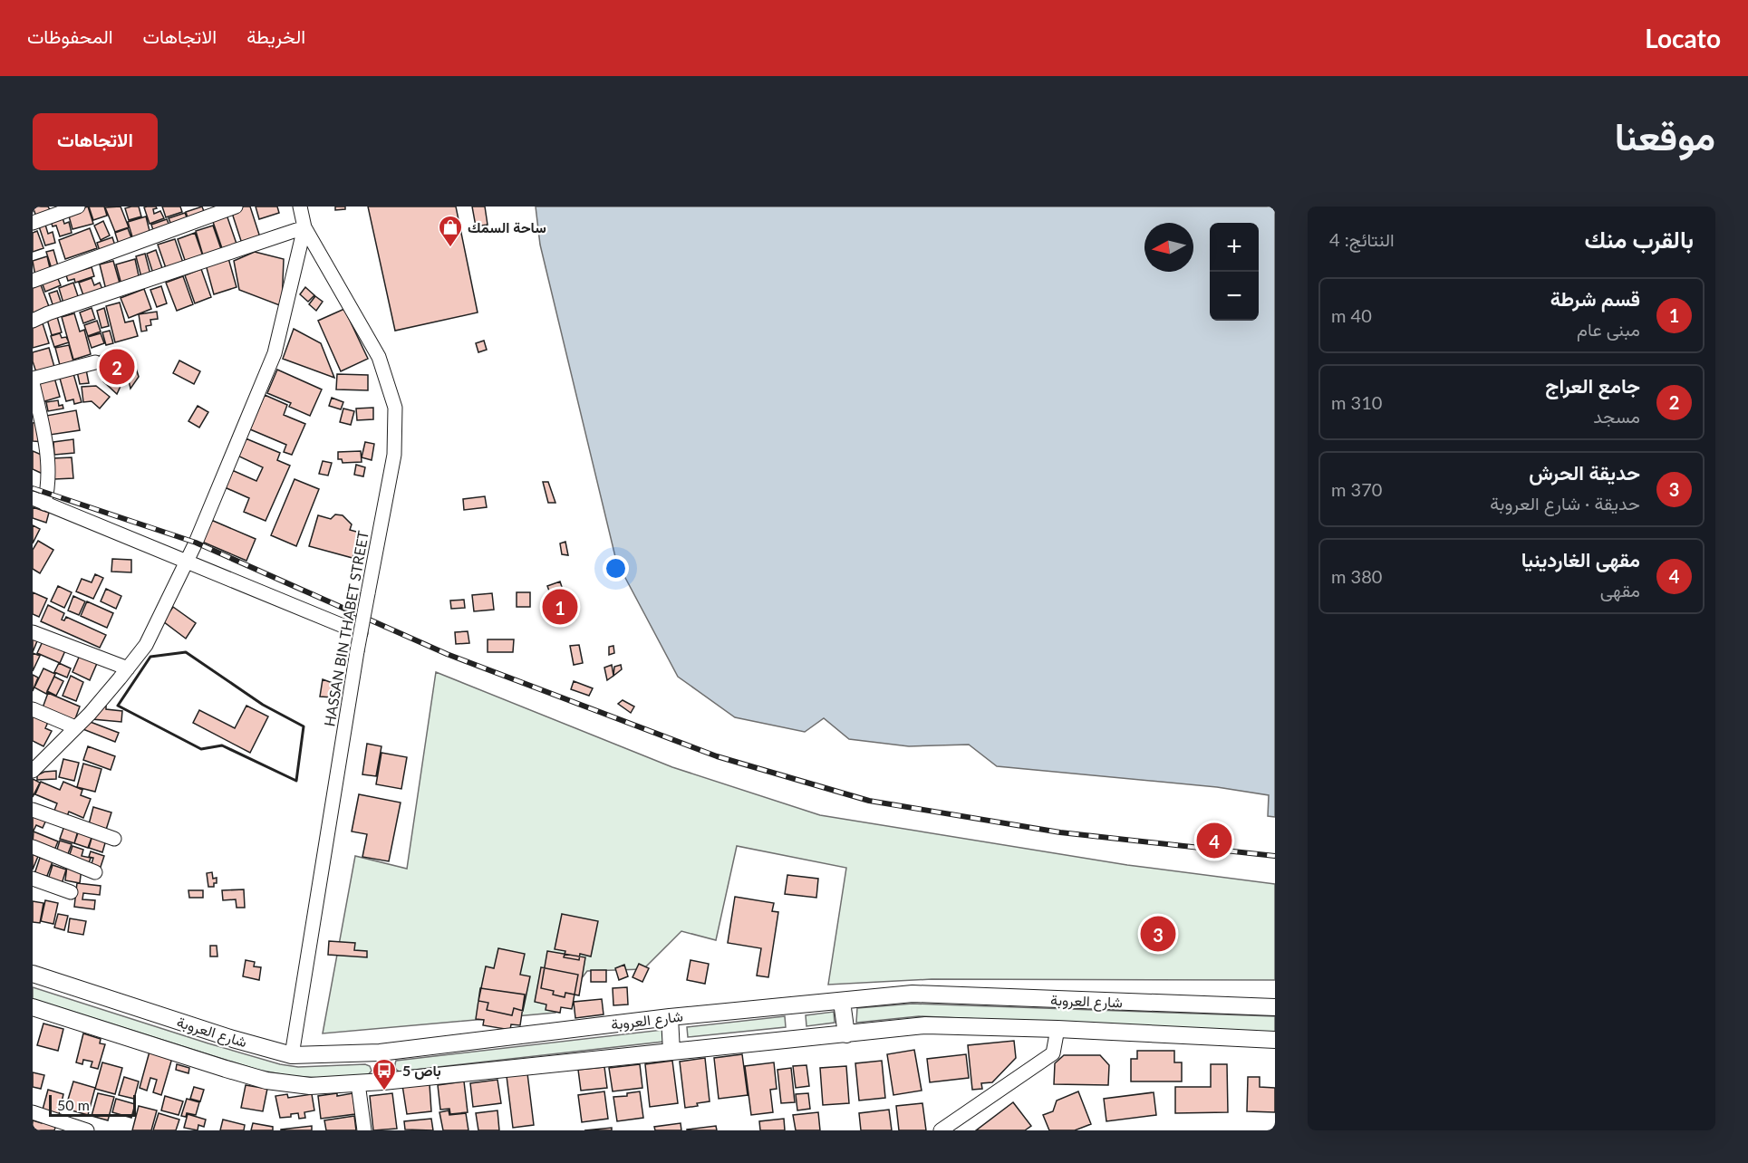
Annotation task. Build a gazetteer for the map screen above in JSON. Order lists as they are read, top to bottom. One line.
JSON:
{"streets":{"main road":["شارع العروبة"],"street":["HASSAN BIN THABET STREET"]},"crossings":[["HASSAN BIN THABET STREET","شارع العروبة"]],"places":{"shop":["ساحة السمك"],"bus stop":["باص 5"]},"scale_bar":"50 m","north":"left","page":{"header":"Locato","nav":["الخريطة","الاتجاهات","المحفوظات"],"title":"موقعنا","buttons":"الاتجاهات","heading":["بالقرب منك","النتائج: 4"],"map_buttons":["+","−"],"list":[{"mark":"1","name":"قسم شرطة","note":"مبنى عام","value":"40 m"},{"mark":"2","name":"جامع العراج","note":"مسجد","value":"310 m"},{"mark":"3","name":"حديقة الحرش","note":"حديقة · شارع العروبة","value":"370 m"},{"mark":"4","name":"مقهى الغاردينيا","note":"مقهى","value":"380 m"}],"pins":["2","1","4","3"],"scale":"50 m"}}
